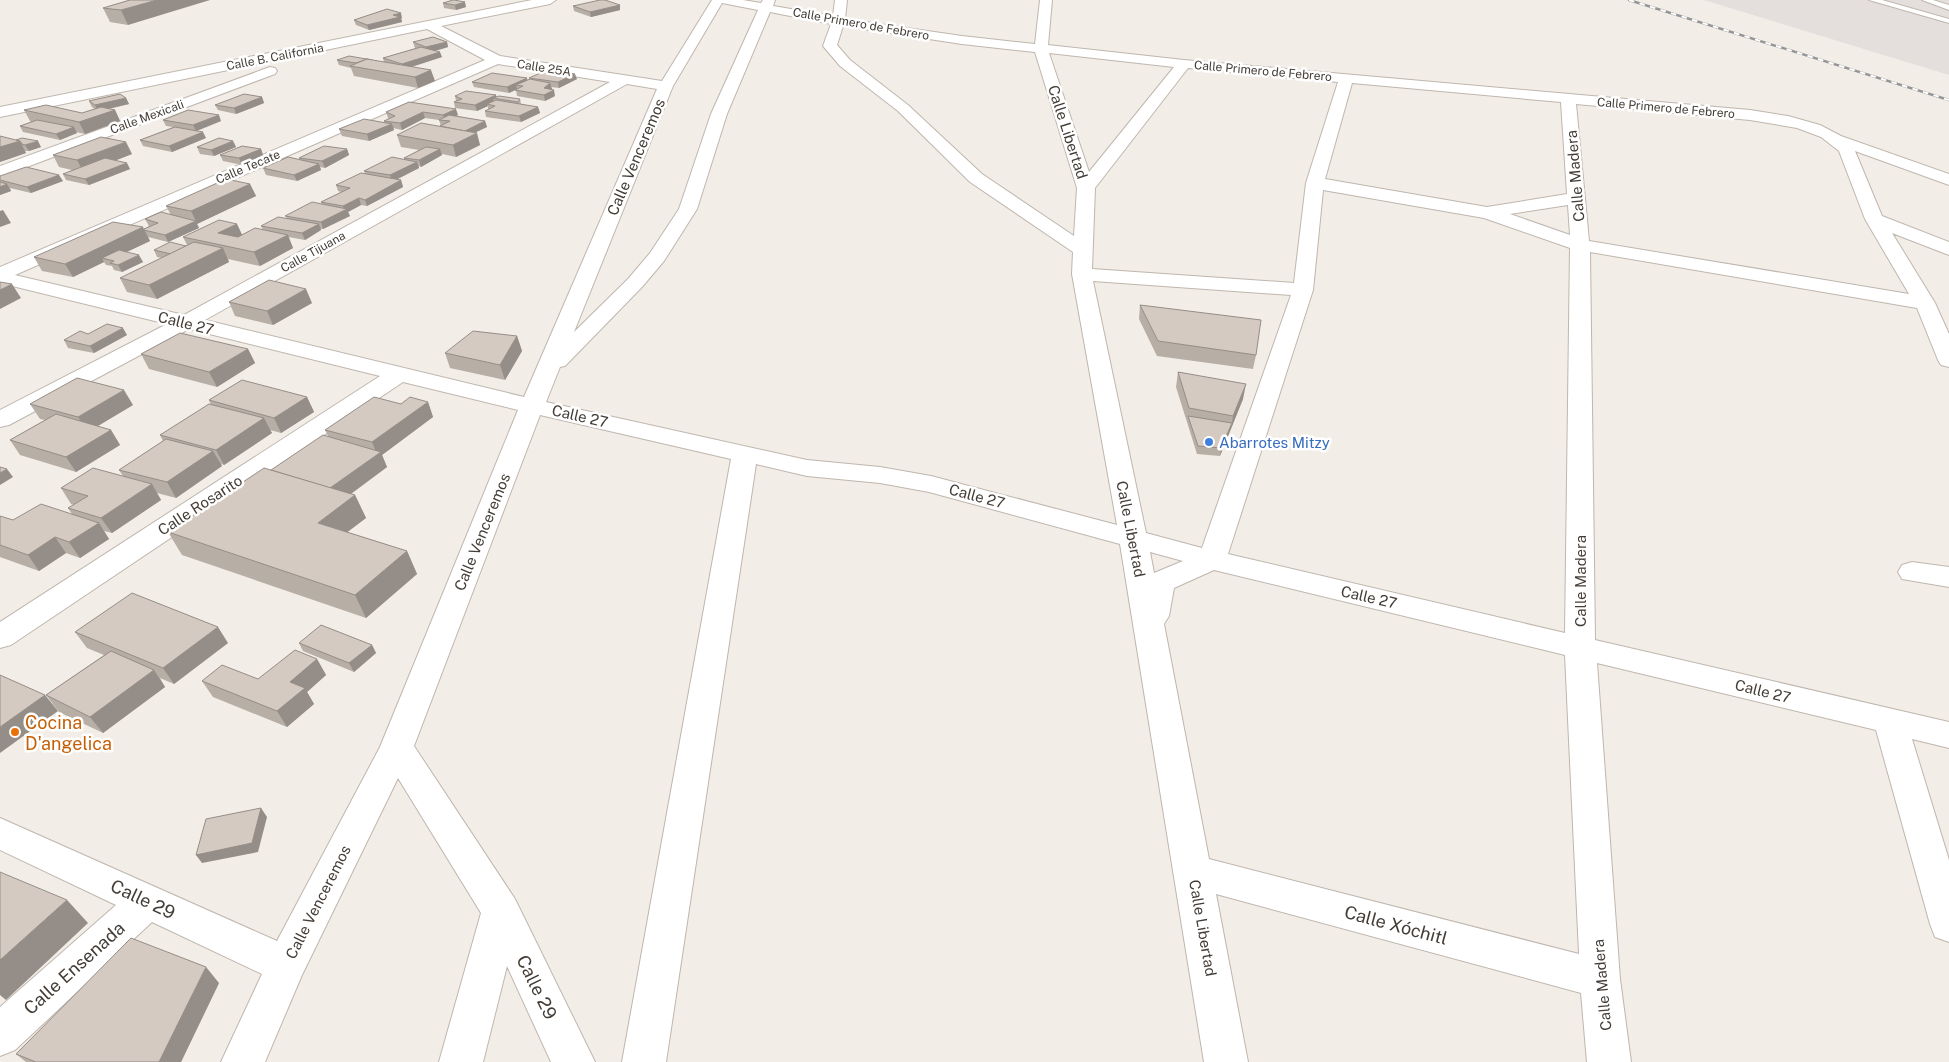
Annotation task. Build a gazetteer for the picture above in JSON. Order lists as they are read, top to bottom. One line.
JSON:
{"streets":{"street":["Calle Primero de Febrero","Calle B. California","Calle 25A","Calle Mexicali","Calle Libertad","Calle Venceremos","Calle Tecate","Calle Madera","Calle Tijuana","Calle 27","Calle Rosarito","Calle 29","Calle Xóchitl","Calle Ensenada"]},"crossings":[["Calle Primero de Febrero","Calle Libertad"],["Calle Primero de Febrero","Calle Madera"],["Calle B. California","Calle 25A"],["Calle B. California","Calle Mexicali"],["Calle 25A","Calle Mexicali"],["Calle 25A","Calle Venceremos"],["Calle 25A","Calle Tecate"],["Calle 25A","Calle Tijuana"],["Calle Libertad","Calle 27"],["Calle Libertad","Calle Xóchitl"],["Calle Venceremos","Calle 27"],["Calle Venceremos","Calle 29"],["Calle Tecate","Calle 27"],["Calle Madera","Calle 27"],["Calle Madera","Calle Xóchitl"],["Calle Tijuana","Calle 27"],["Calle 27","Calle Rosarito"],["Calle 29","Calle Ensenada"]],"places":["Abarrotes Mitzy","Cocina D'angelica"]}
